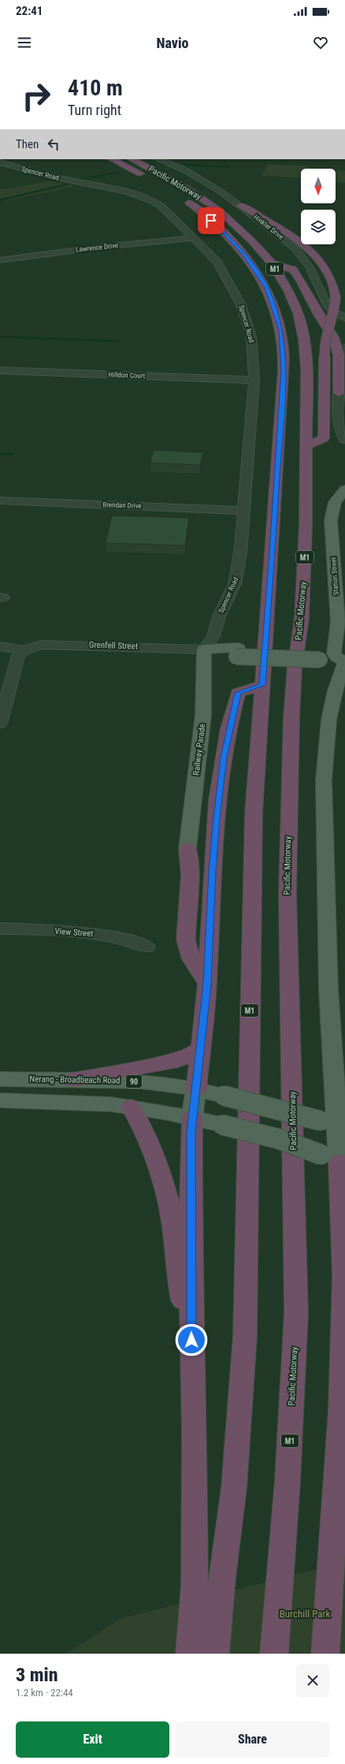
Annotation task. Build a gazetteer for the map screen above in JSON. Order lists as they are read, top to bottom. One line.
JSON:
{"streets":{"highway":["Pacific Motorway","M1"],"main road":["Station Street","Grenfell Street","Railway Parade","Nerang - Broadbeach Road","90"],"street":["Spencer Road","Hinkler Drive","Lawrence Drive","Hilldon Court","Brendan Drive","View Street"]},"crossings":[["Spencer Road","Lawrence Drive"],["Spencer Road","Hilldon Court"],["Spencer Road","Brendan Drive"],["Spencer Road","Grenfell Street"],["Spencer Road","Railway Parade"],["Station Street","Grenfell Street"],["Station Street","Nerang - Broadbeach Road"],["Grenfell Street","Railway Parade"]],"parks":["Burchill Park"],"north":"bottom","page":{"status":"22:41","header":"Navio","turn":["410 m","Turn right"],"then":"Then","heading":["3 min","1.2 km · 22:44"],"buttons":["Exit","Share"]}}
